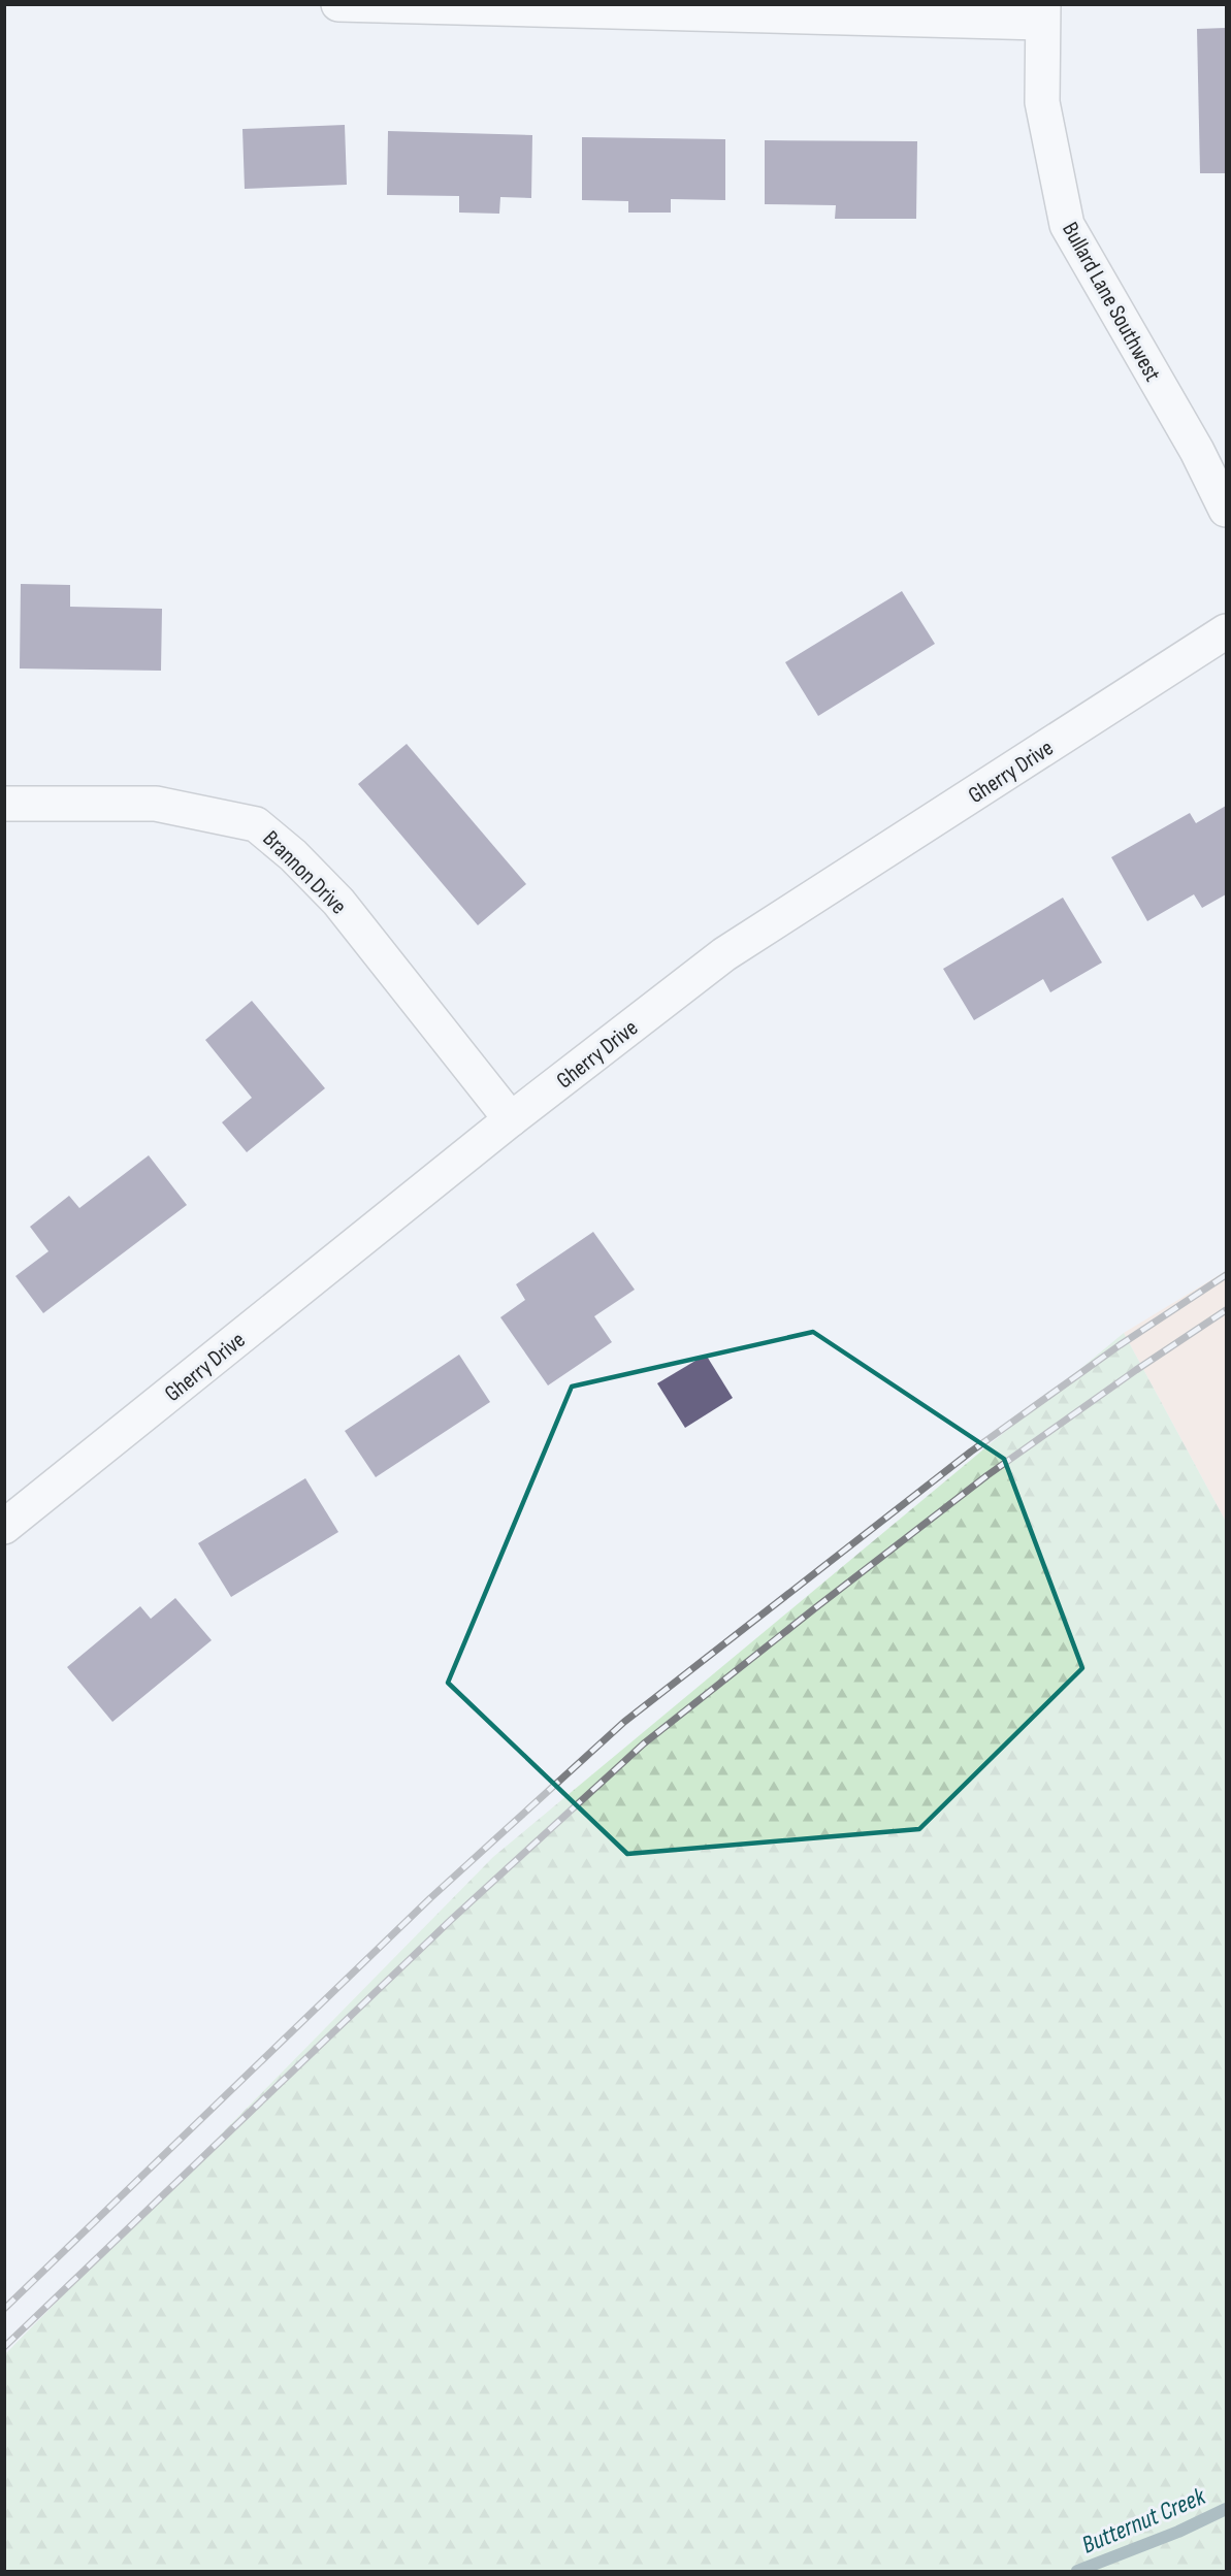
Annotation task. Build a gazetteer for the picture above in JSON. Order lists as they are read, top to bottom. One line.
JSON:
{"streets":{"street":["Bullard Lane Southwest","Gherry Drive","Brannon Drive"]},"crossings":[["Gherry Drive","Brannon Drive"]],"water":["Butternut Creek"]}
